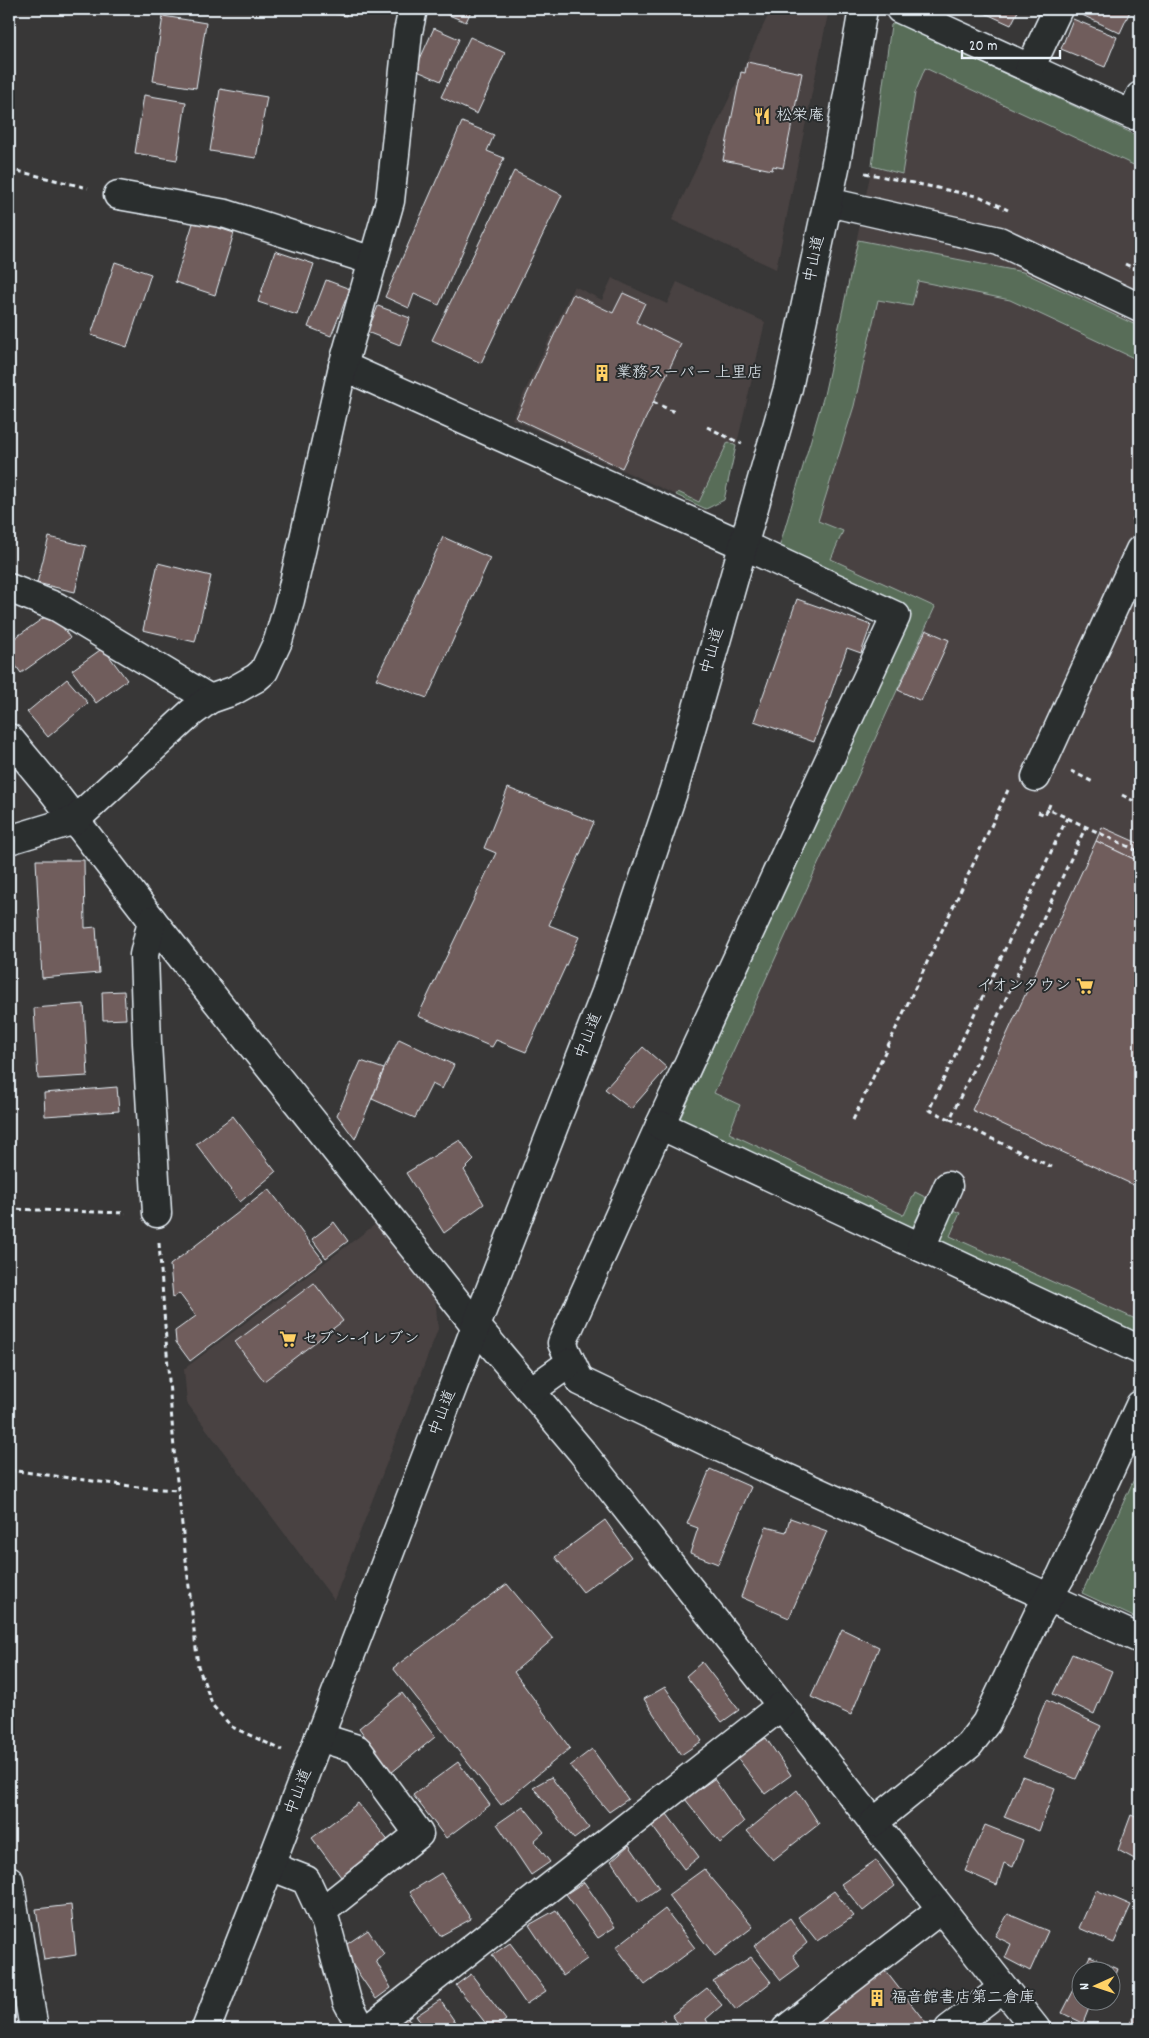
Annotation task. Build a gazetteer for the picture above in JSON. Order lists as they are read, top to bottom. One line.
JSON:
{"streets":{"main road":["中山道"]},"places":{"restaurant":["松栄庵"],"building":["業務スーパー 上里店","福音館書店第二倉庫"],"supermarket":["イオンタウン","セブン-イレブン"]},"scale_bar":"20 m","north":"left"}
